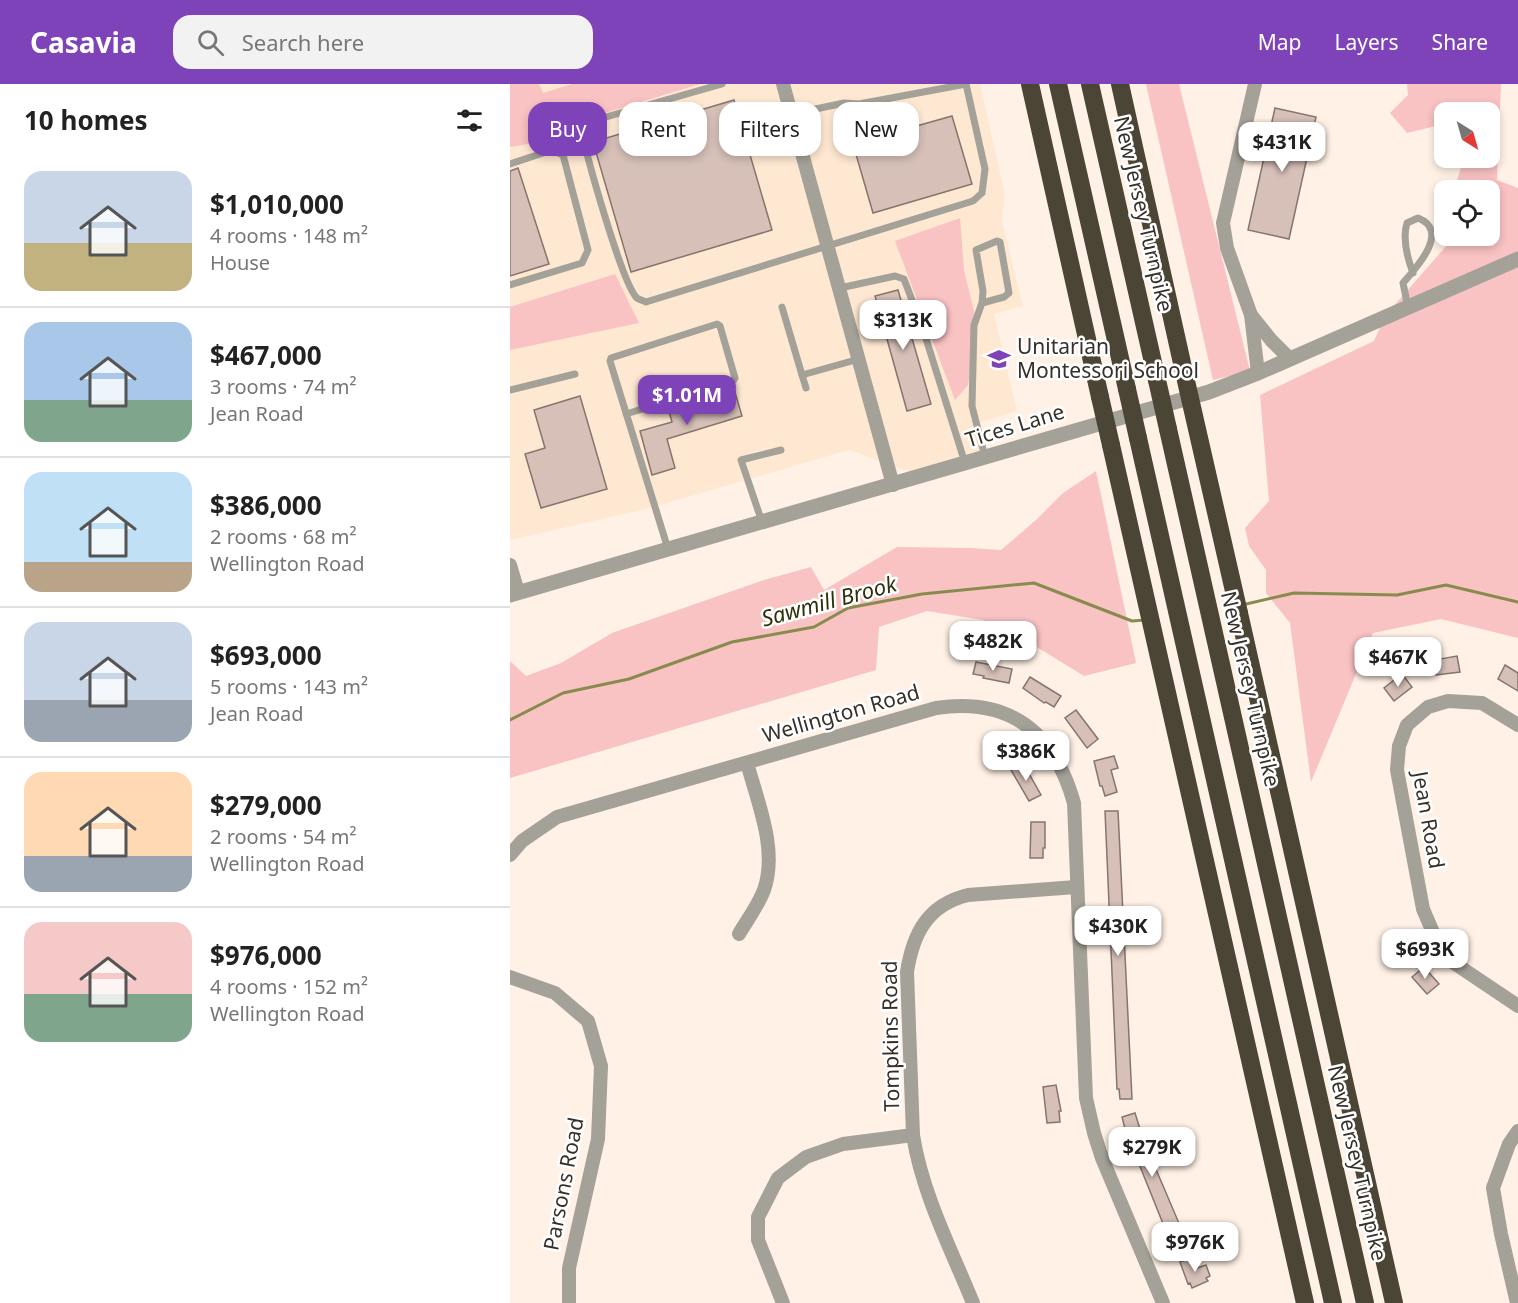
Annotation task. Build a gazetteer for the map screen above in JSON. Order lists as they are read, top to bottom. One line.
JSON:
{"streets":{"highway":["New Jersey Turnpike"],"street":["Tices Lane","Wellington Road","Jean Road","Tompkins Road","Parsons Road"]},"crossings":[["Wellington Road","Tompkins Road"]],"water":["Sawmill Brook"],"places":{"school or university":["Unitarian Montessori School"]},"north":"bottom right","page":{"header":"Casavia","search":"Search here","nav":["Map","Layers","Share"],"heading":"10 homes","chip":["Buy","Rent","Filters","New"],"price":["$431K","$313K","$1.01M","$482K","$467K","$386K","$430K","$693K","$279K","$976K"],"list":[{"name":"$1,010,000","note":"4 rooms · 148 m² · House"},{"name":"$467,000","note":"3 rooms · 74 m² · Jean Road"},{"name":"$386,000","note":"2 rooms · 68 m² · Wellington Road"},{"name":"$693,000","note":"5 rooms · 143 m² · Jean Road"},{"name":"$279,000","note":"2 rooms · 54 m² · Wellington Road"},{"name":"$976,000","note":"4 rooms · 152 m² · Wellington Road"}]}}
